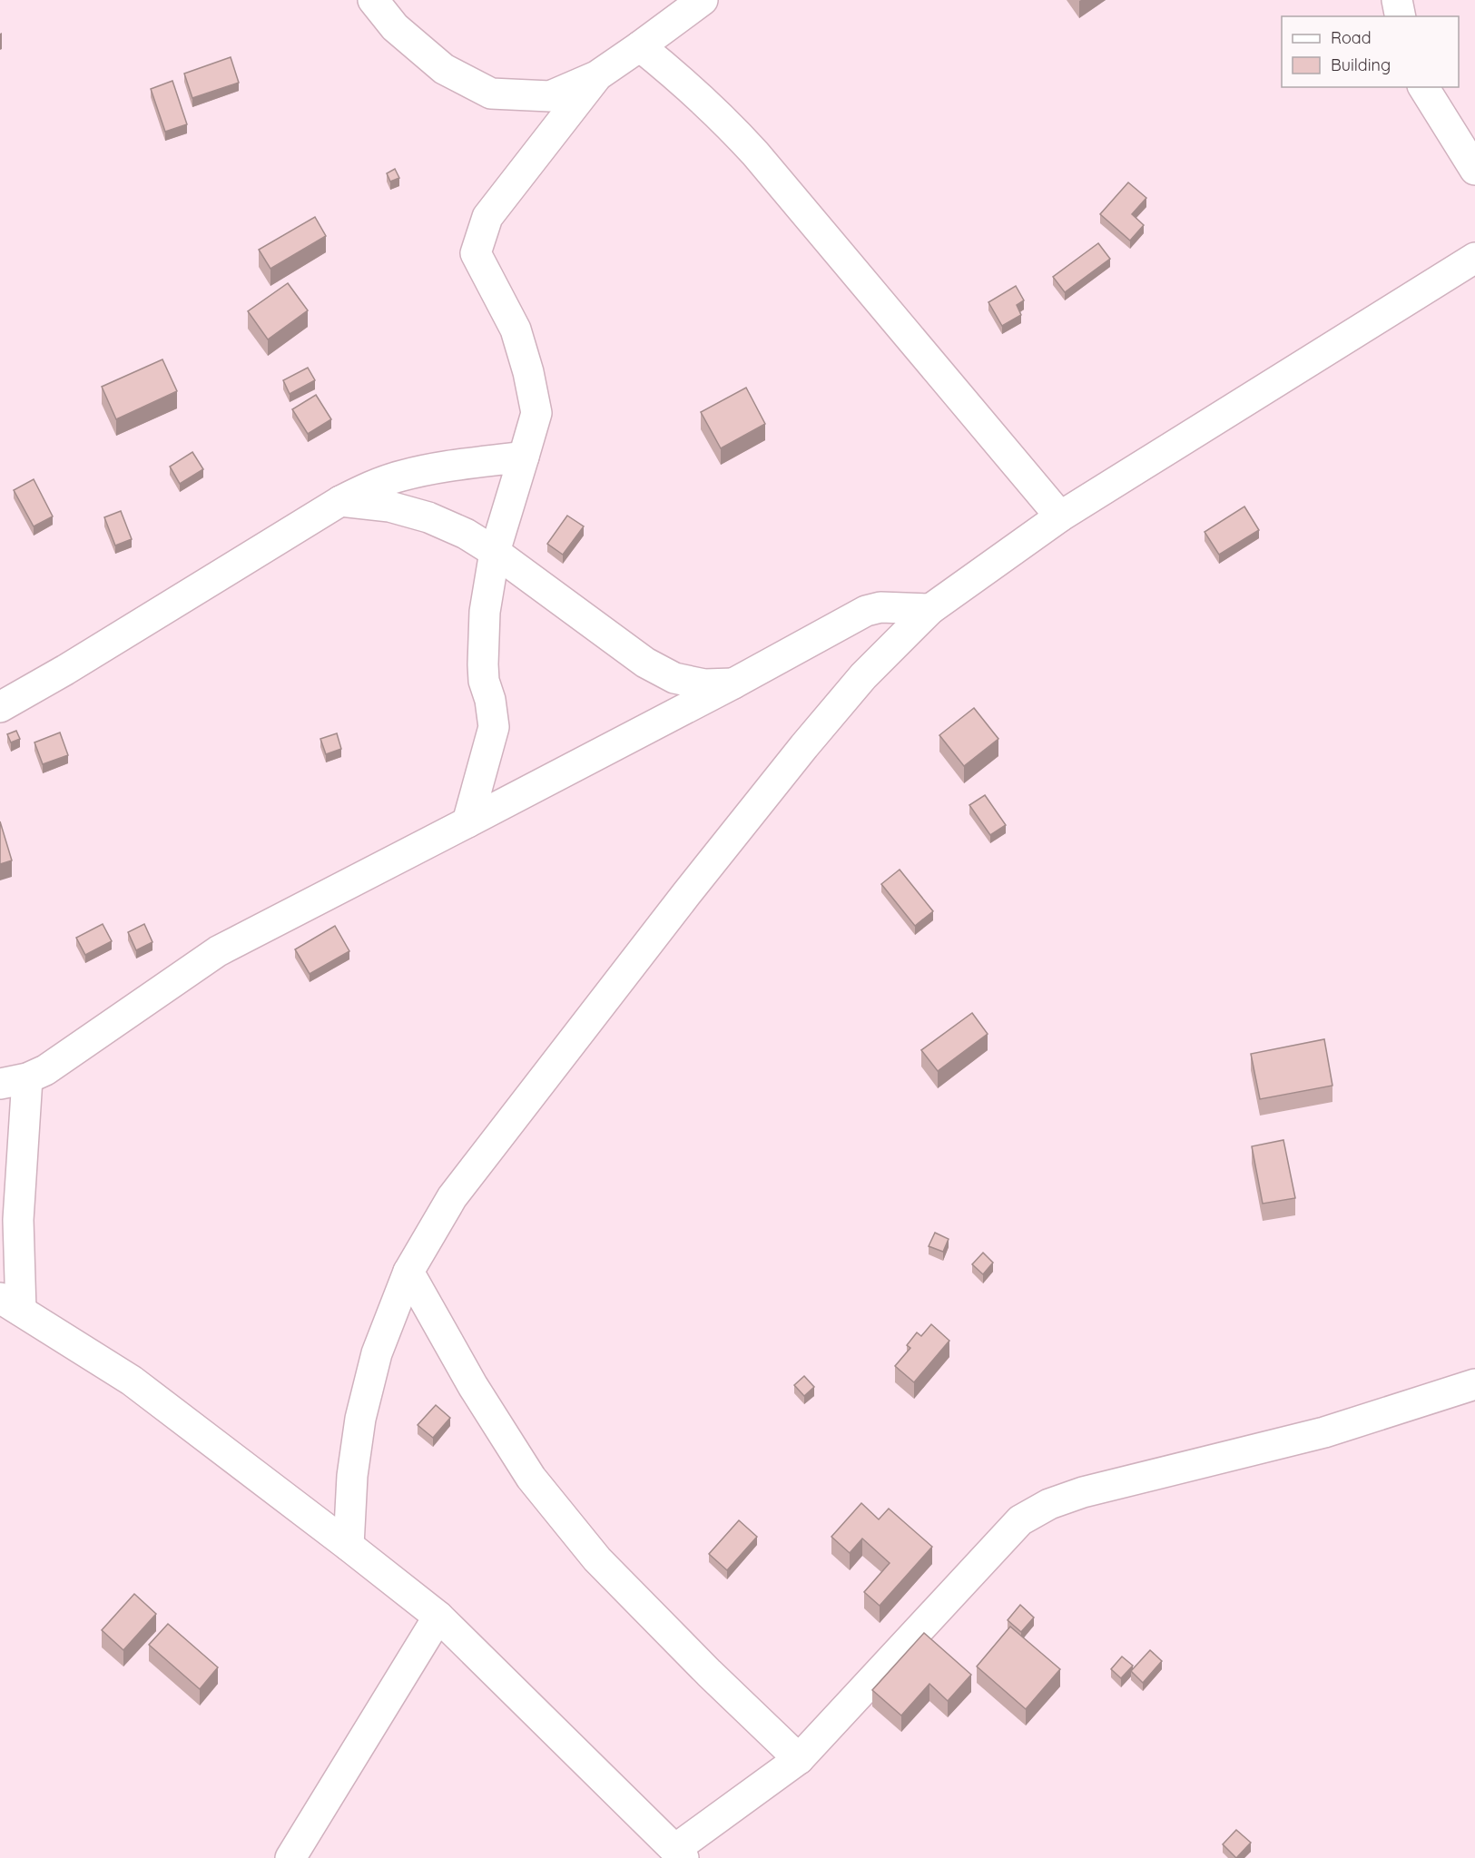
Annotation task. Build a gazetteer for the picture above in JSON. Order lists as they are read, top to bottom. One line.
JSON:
{"legend":["Road","Building"]}
